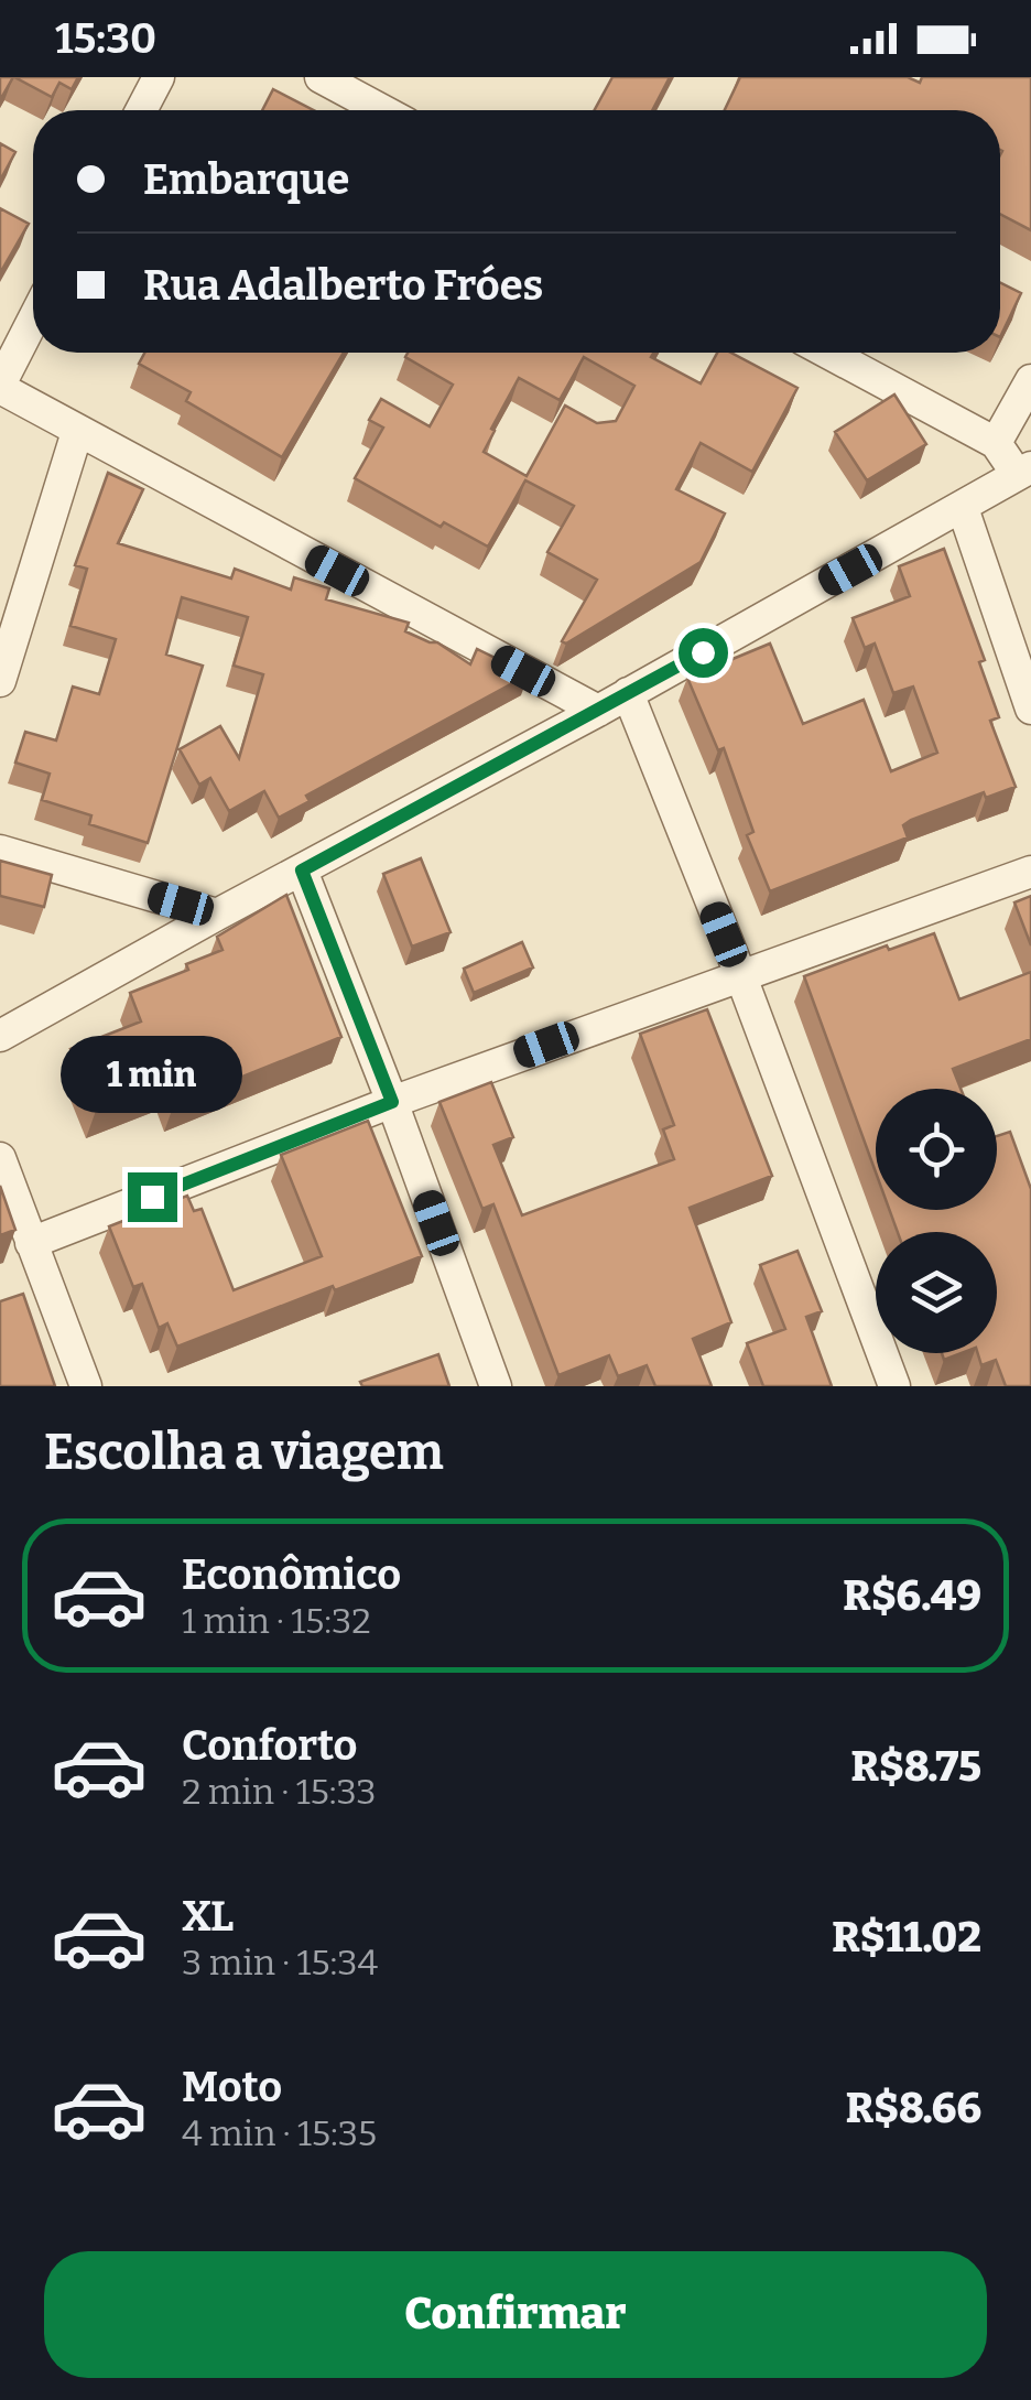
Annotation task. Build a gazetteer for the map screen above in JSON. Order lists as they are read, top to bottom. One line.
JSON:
{"page":{"status":"15:30","banner":["Embarque","Rua Adalberto Fróes"],"bubble":"1 min","heading":"Escolha a viagem","list":[{"name":"Econômico","note":"1 min · 15:32","value":"R$6.49"},{"name":"Conforto","note":"2 min · 15:33","value":"R$8.75"},{"name":"XL","note":"3 min · 15:34","value":"R$11.02"},{"name":"Moto","note":"4 min · 15:35","value":"R$8.66"}],"buttons":"Confirmar"}}
